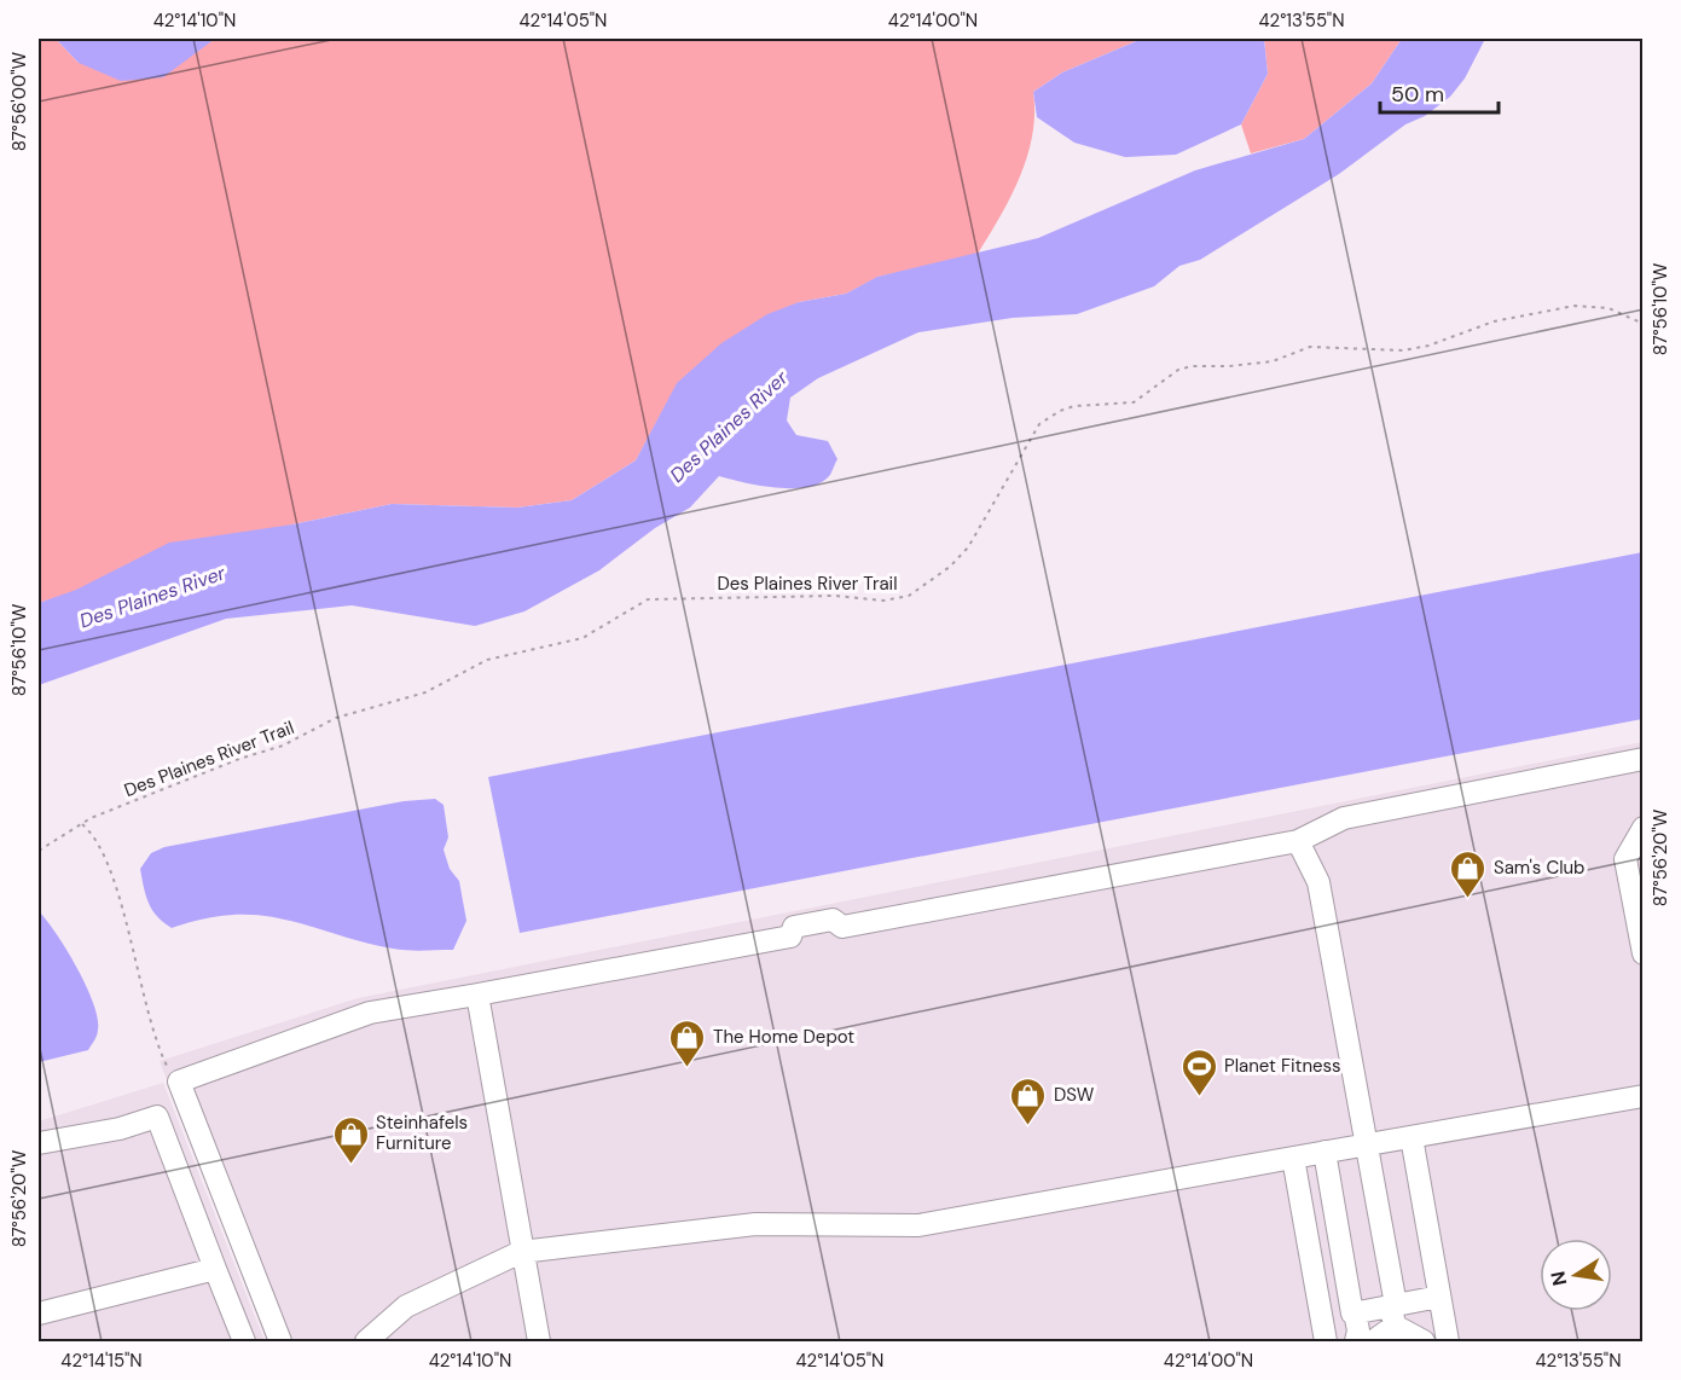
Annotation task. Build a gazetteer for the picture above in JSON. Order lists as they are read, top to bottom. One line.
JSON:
{"streets":{"path":["Des Plaines River Trail"]},"water":["Des Plaines River"],"places":{"shop":["Sam's Club","The Home Depot","DSW","Steinhafels Furniture"],"sports":["Planet Fitness"]},"scale_bar":"50 m","north":"left","coordinates":["42°14'10\"N","42°14'05\"N","42°14'00\"N","42°13'55\"N","87°56'00\"W","87°56'10\"W","87°56'20\"W","42°14'15\"N"]}
